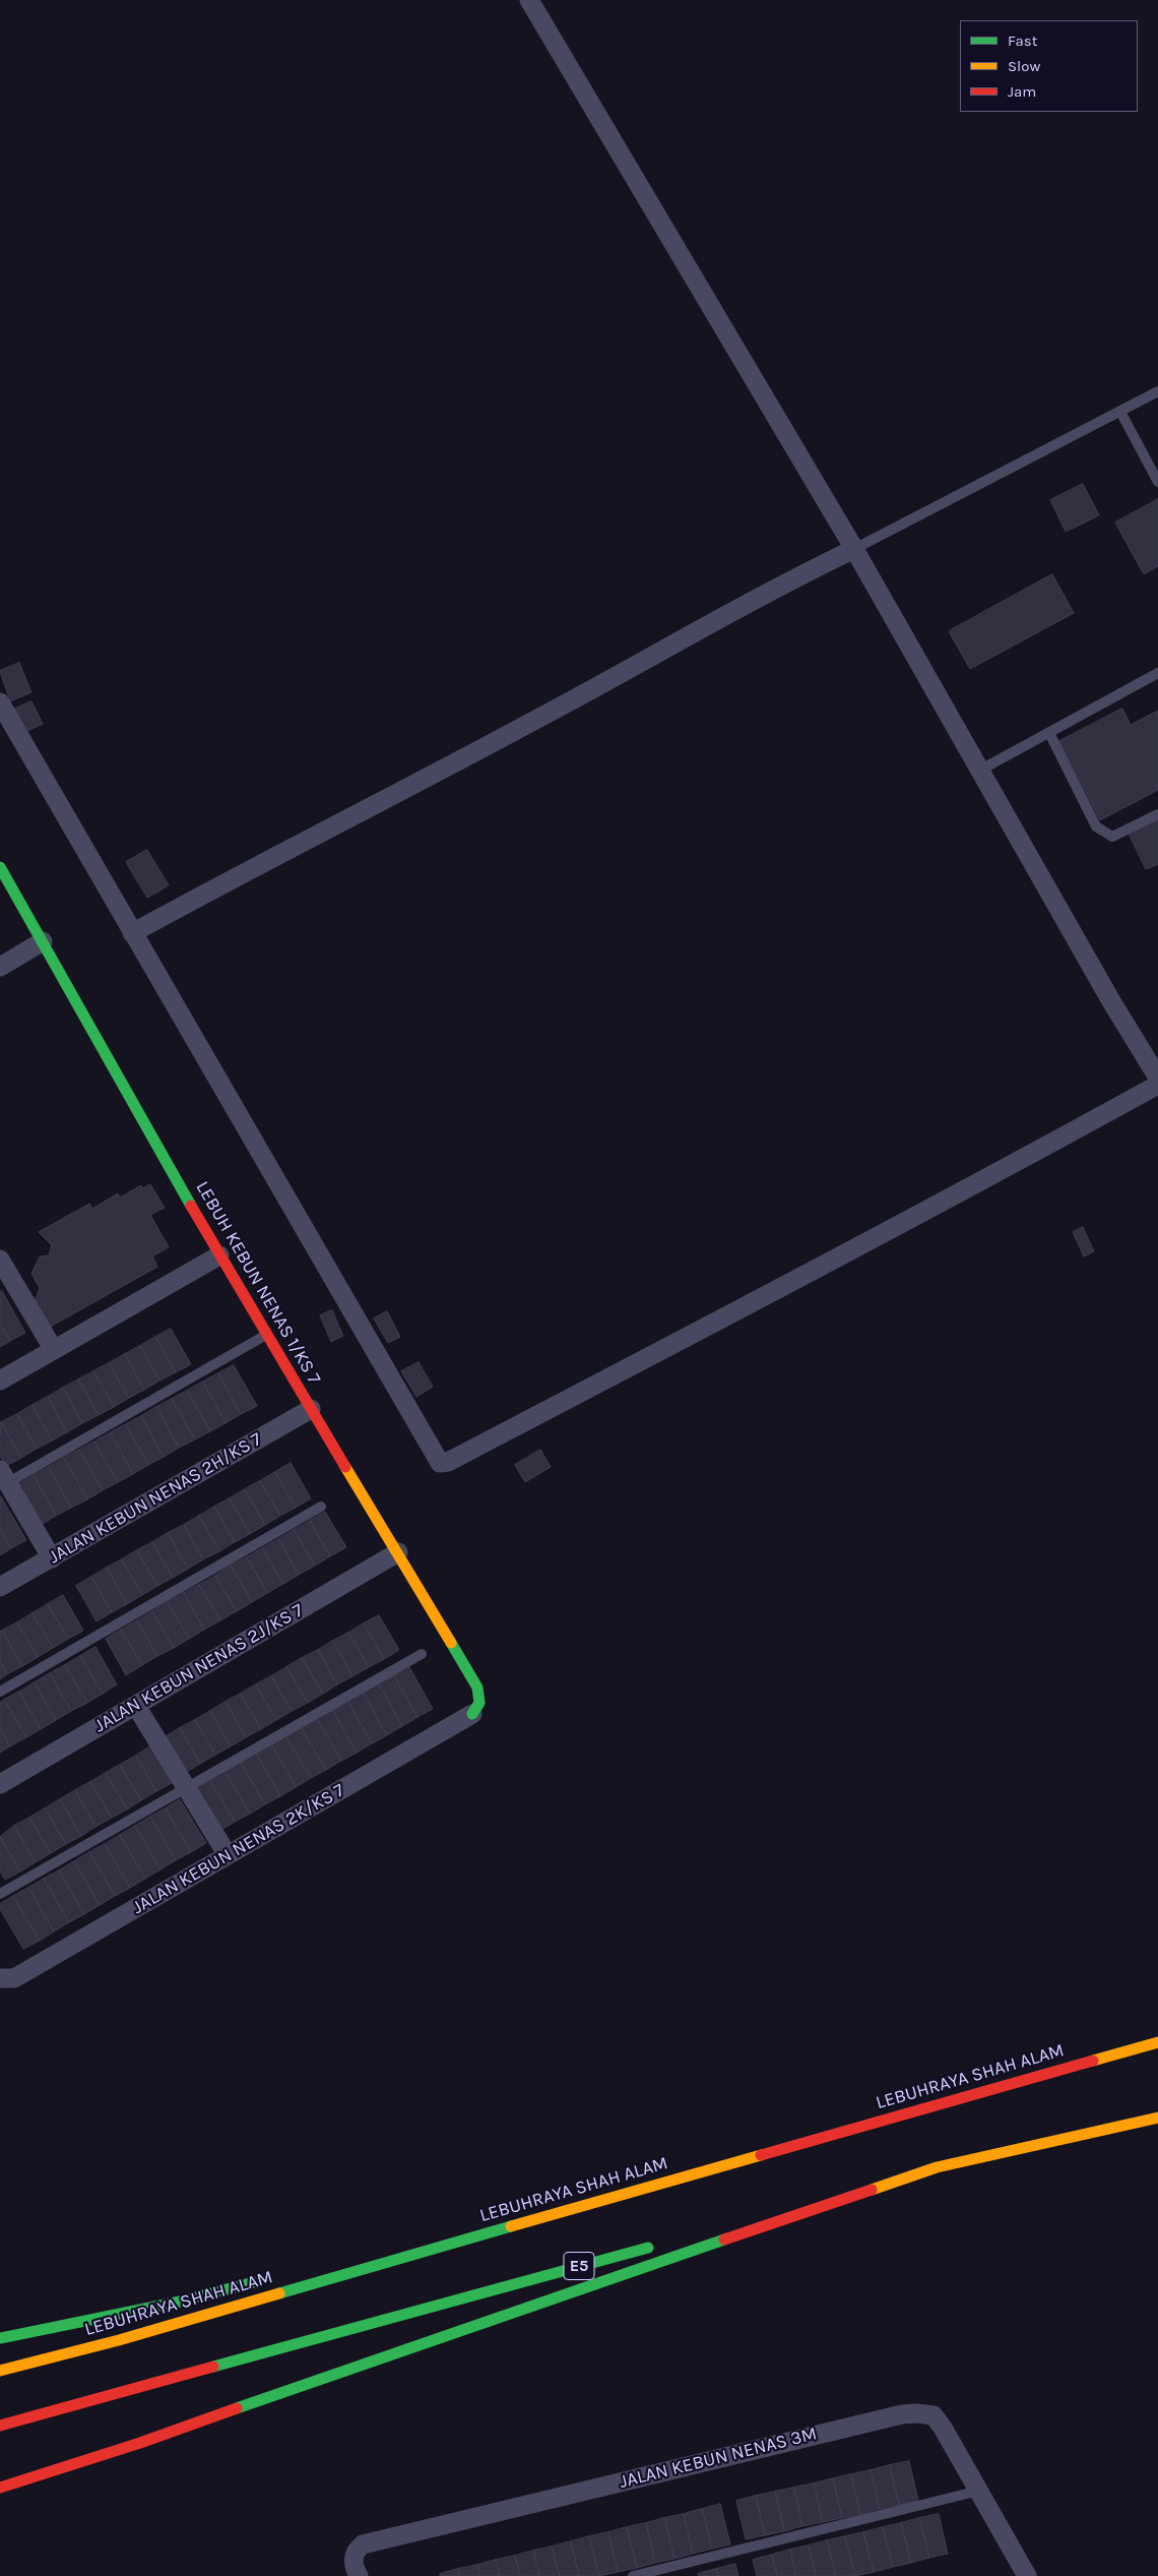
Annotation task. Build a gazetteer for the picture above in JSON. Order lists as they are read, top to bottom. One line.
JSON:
{"streets":{"main road":["LEBUH KEBUN NENAS 1/KS 7","LEBUHRAYA SHAH ALAM","E5"],"street":["JALAN KEBUN NENAS 2H/KS 7","JALAN KEBUN NENAS 2J/KS 7","JALAN KEBUN NENAS 2K/KS 7","JALAN KEBUN NENAS 3M"]},"crossings":[["LEBUH KEBUN NENAS 1/KS 7","JALAN KEBUN NENAS 2H/KS 7"],["LEBUH KEBUN NENAS 1/KS 7","JALAN KEBUN NENAS 2J/KS 7"],["LEBUH KEBUN NENAS 1/KS 7","JALAN KEBUN NENAS 2K/KS 7"]],"legend":["Fast","Slow","Jam"]}
